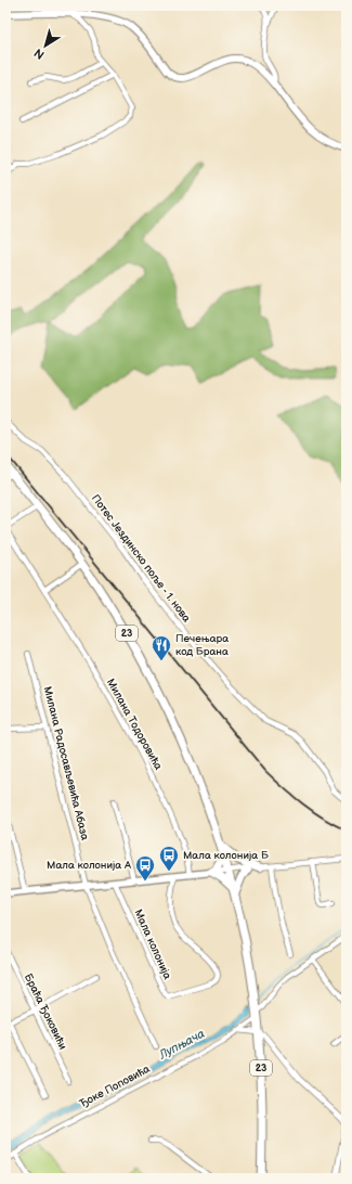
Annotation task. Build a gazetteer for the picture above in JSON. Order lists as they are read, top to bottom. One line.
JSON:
{"streets":{"main road":["23"],"street":["Потес Јездинско поље - 1. нова","Милана Тодоровића","Милана Радосављевића Абаза","Мала колонија","Браћа Ђоковићи","Ђоке Поповића"]},"crossings":[["23","Ђоке Поповића"]],"water":["Лупњача"],"places":{"restaurant":["Печењара код Брана"],"bus stop":["Мала колонија Б","Мала колонија А"]},"north":"bottom left"}
